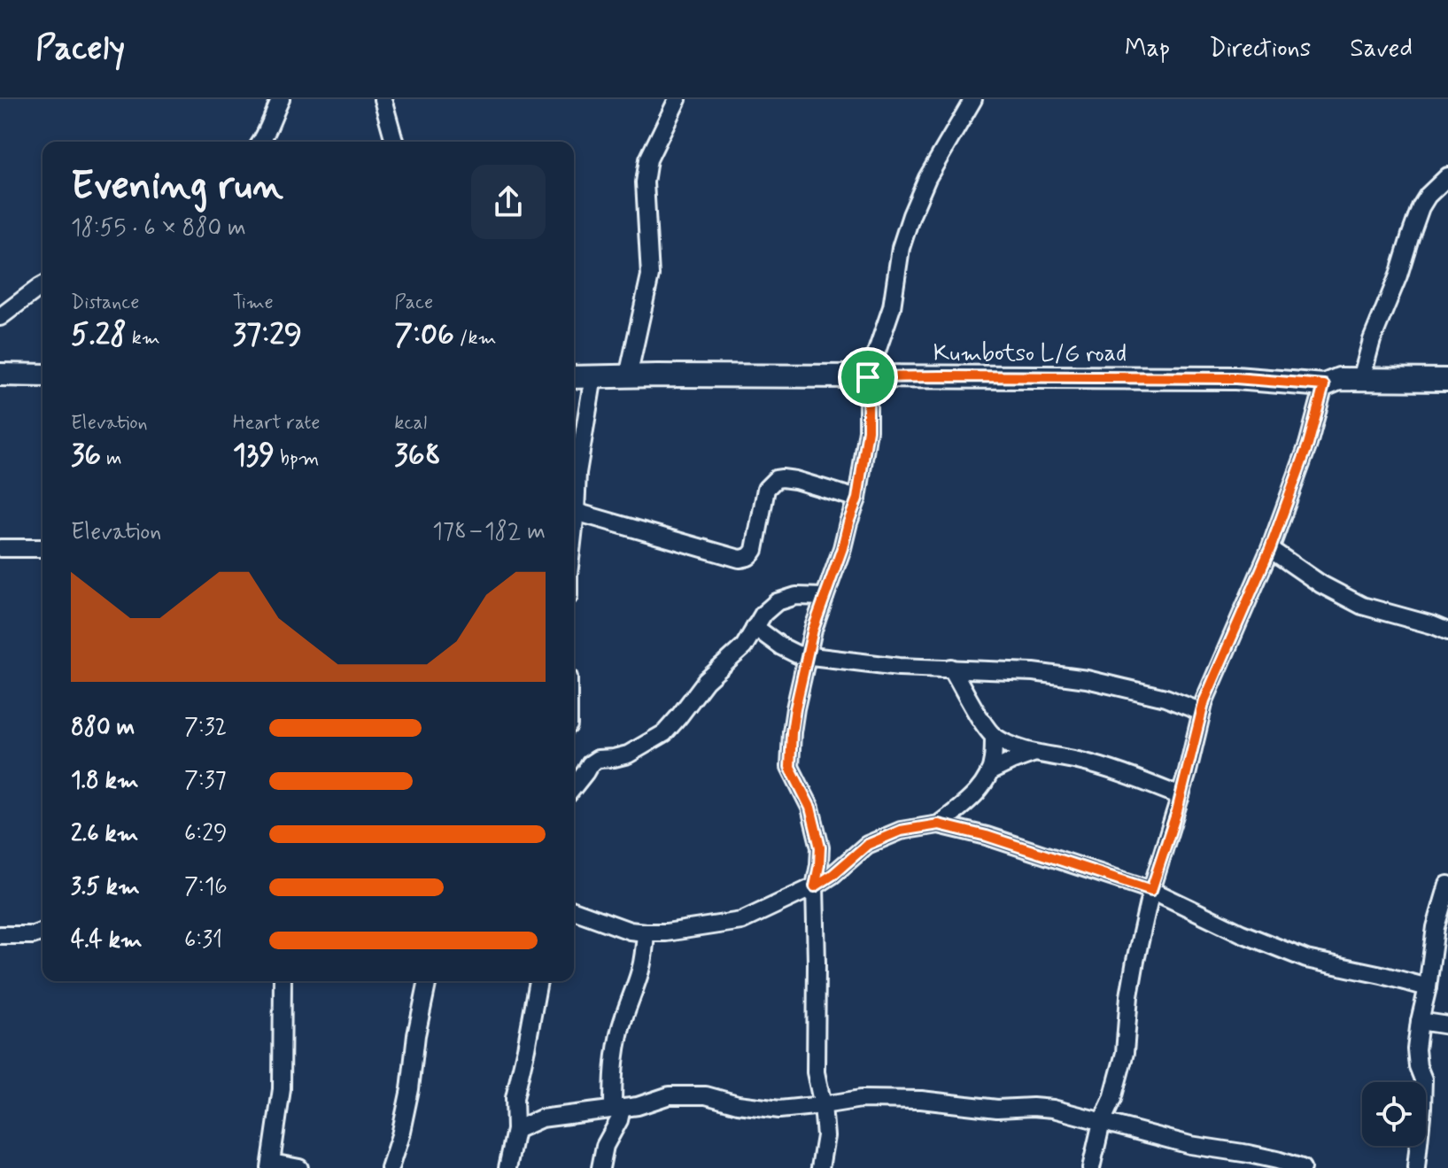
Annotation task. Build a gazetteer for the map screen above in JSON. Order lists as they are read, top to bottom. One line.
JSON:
{"streets":{"main road":["Kumbotso L/G road"]},"page":{"header":"Pacely","nav":["Map","Directions","Saved"],"heading":["Evening run","18:55 · 6 × 880 m"],"stats":[["Distance","5.28 km"],["Time","37:29"],["Pace","7:06 /km"],["Elevation","36 m"],["Heart rate","139 bpm"],["kcal","368"]],"chart":["Elevation","178–182 m"],"list":[{"name":"880 m","note":"7:32"},{"name":"1.8 km","note":"7:37"},{"name":"2.6 km","note":"6:29"},{"name":"3.5 km","note":"7:16"},{"name":"4.4 km","note":"6:31"}]}}
